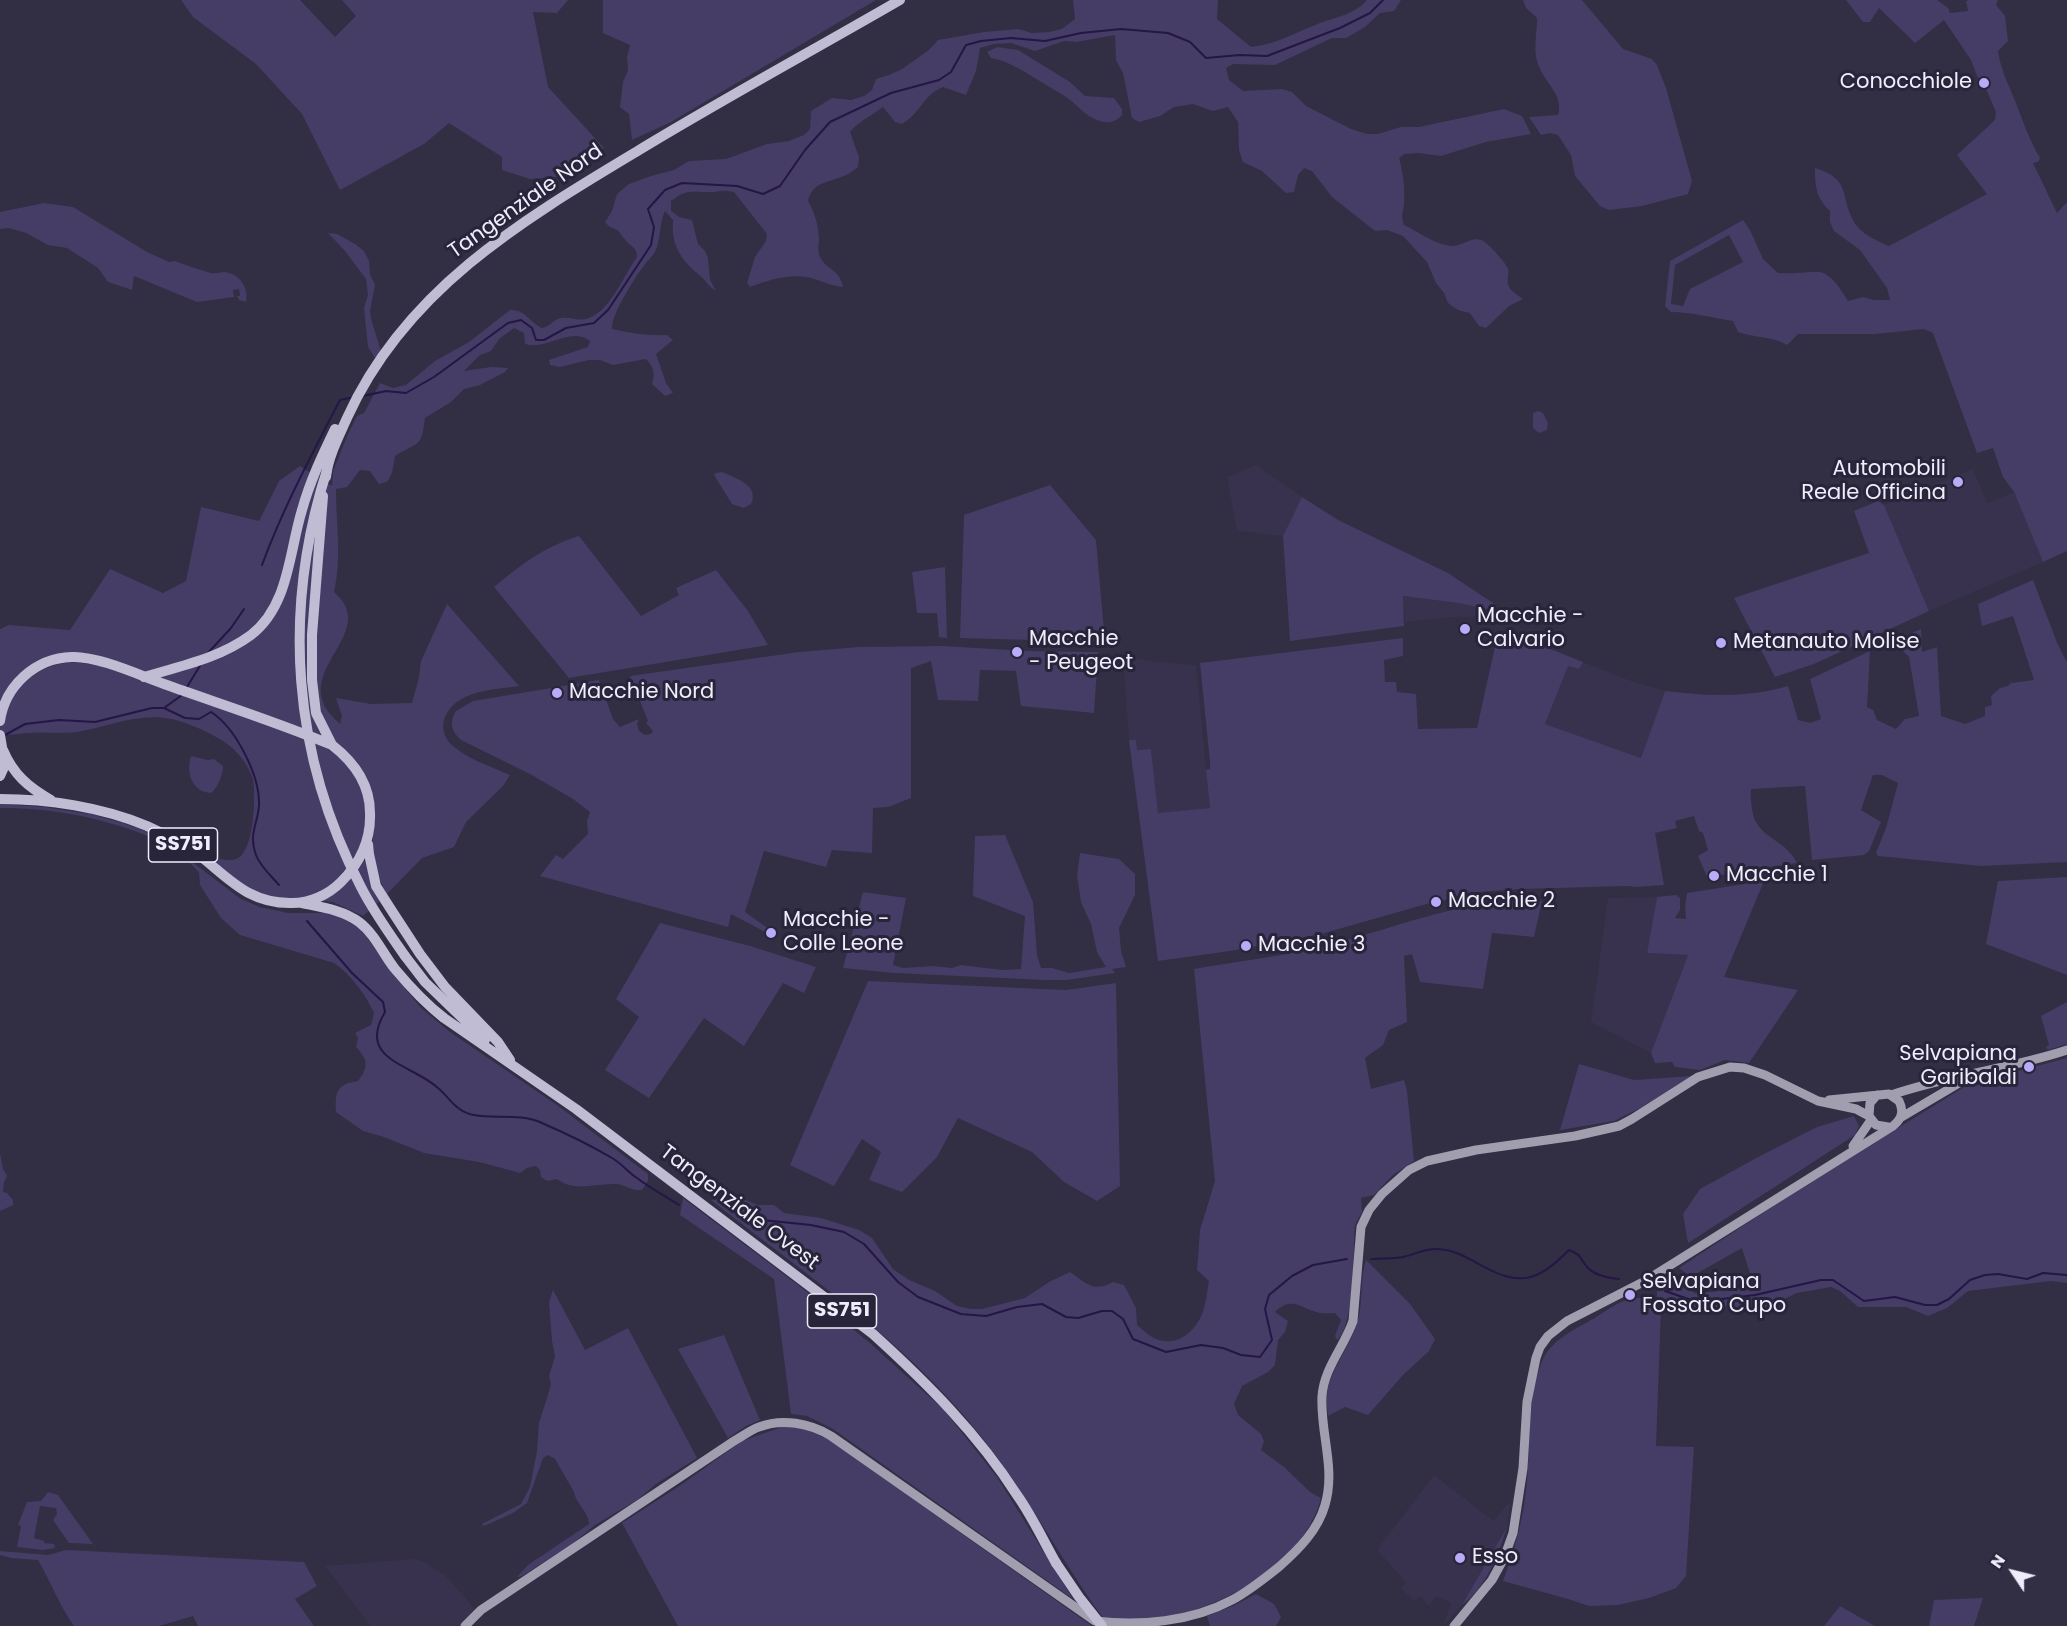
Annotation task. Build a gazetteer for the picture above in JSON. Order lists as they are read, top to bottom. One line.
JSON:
{"streets":{"main road":["Tangenziale Nord","SS751","Tangenziale Ovest"]},"crossings":[["Tangenziale Nord","Tangenziale Ovest"],["SS751","Tangenziale Ovest"]],"places":["Conocchiole","Automobili Reale Officina","Macchie - Calvario","Metanauto Molise","Macchie - Peugeot","Macchie Nord","Macchie 1","Macchie 2","Macchie - Colle Leone","Macchie 3","Selvapiana Garibaldi","Selvapiana Fossato Cupo","Esso"],"north":"top left"}
